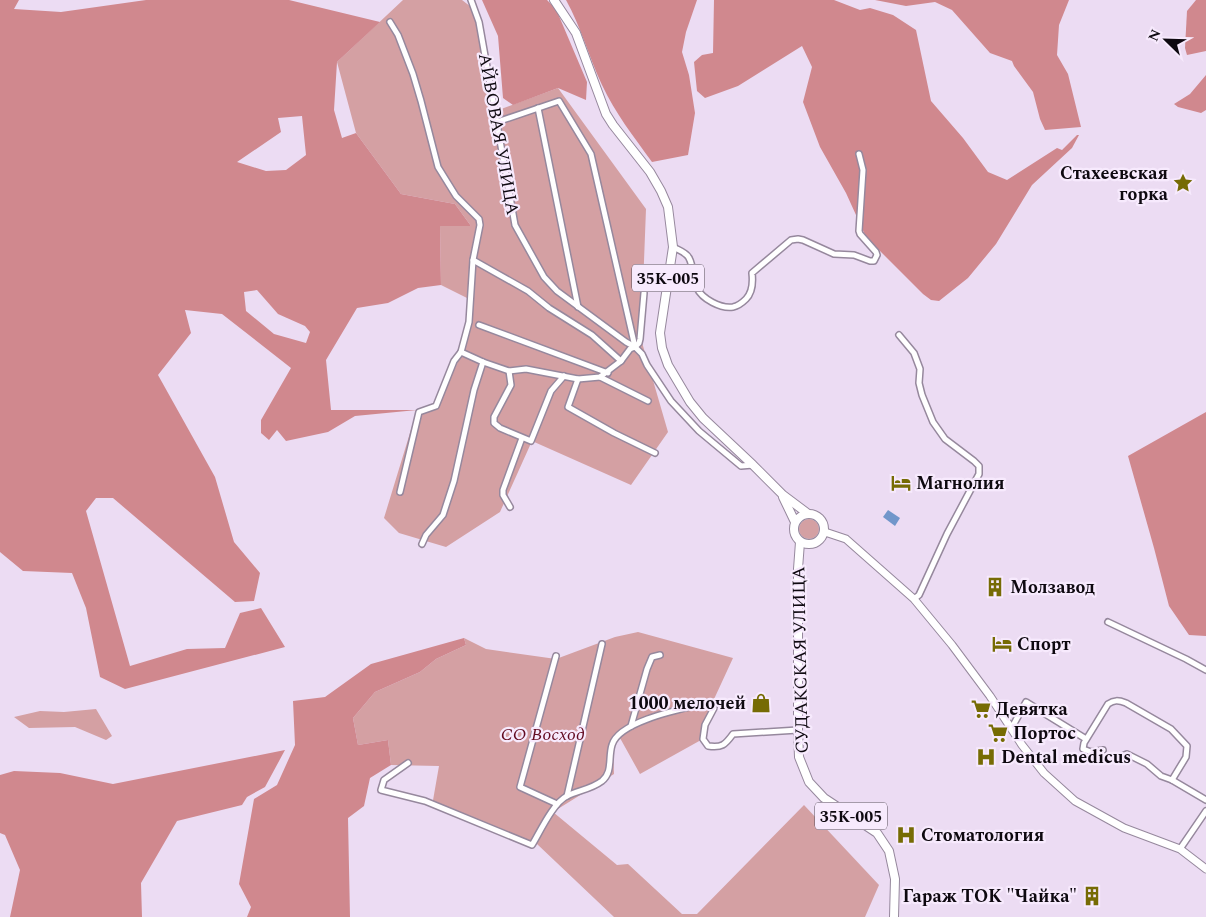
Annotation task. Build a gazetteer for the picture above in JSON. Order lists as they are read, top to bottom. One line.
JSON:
{"streets":{"main road":["35К-005","СУДАКСКАЯ УЛИЦА"],"street":["АЙВОВАЯ УЛИЦА"]},"crossings":[["35К-005","СУДАКСКАЯ УЛИЦА"]],"parks":["СО Восход"],"places":{"place":["Стахеевская горка"],"hotel":["Магнолия","Спорт"],"building":["Молзавод","Гараж ТОК \"Чайка\""],"shop":["1000 мелочей"],"supermarket":["Девятка","Портос"],"hospital":["Dental medicus","Стоматология"]},"north":"top left"}
